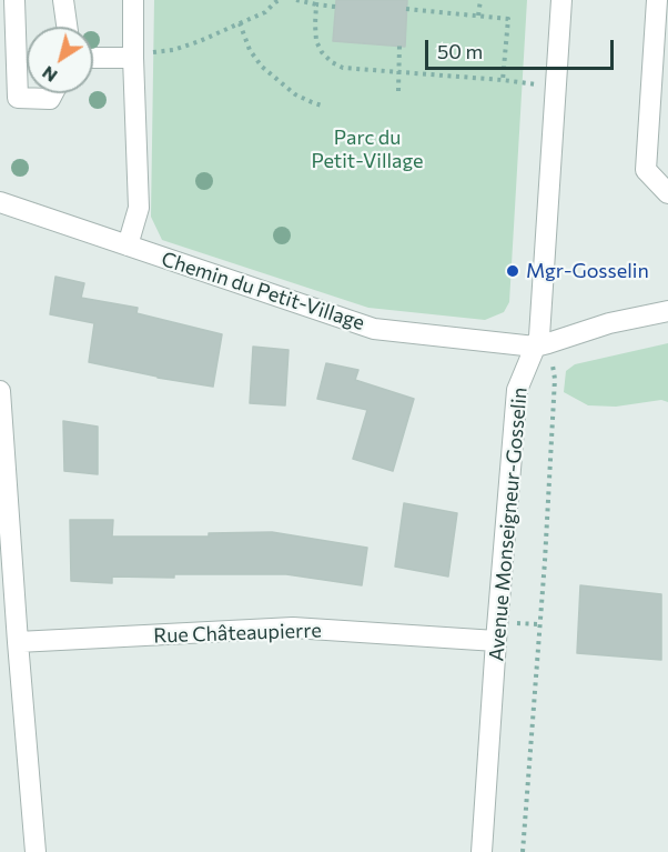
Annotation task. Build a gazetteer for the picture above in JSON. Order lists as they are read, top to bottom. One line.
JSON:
{"streets":{"street":["Chemin du Petit-Village","Avenue Monseigneur-Gosselin","Rue Châteaupierre"]},"crossings":[["Chemin du Petit-Village","Avenue Monseigneur-Gosselin"],["Avenue Monseigneur-Gosselin","Rue Châteaupierre"]],"parks":["Parc du Petit-Village"],"places":["Mgr-Gosselin"],"scale_bar":"50 m","north":"bottom left"}
